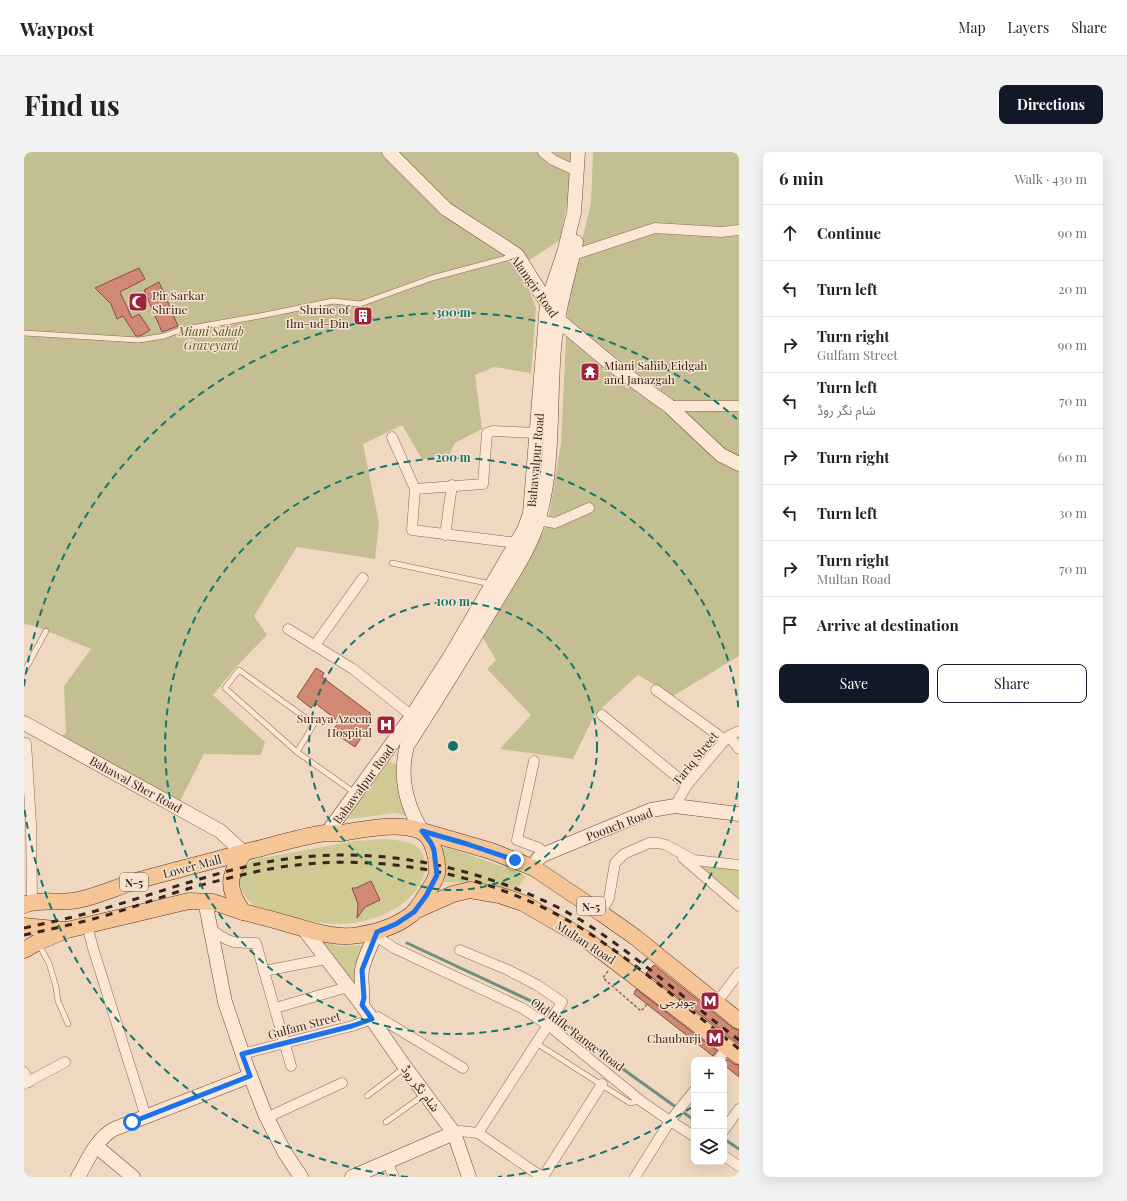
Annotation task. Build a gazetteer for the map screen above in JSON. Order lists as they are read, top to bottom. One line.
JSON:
{"streets":{"main road":["Alamgir Road","Bahawalpur Road","Bahawal Sher Road","Poonch Road","Lower Mall","N-5","Multan Road","شام نگر روڈ"],"street":["Tariq Street","Gulfam Street","Old Rifle Range Road"]},"crossings":[["Alamgir Road","Bahawalpur Road"],["Bahawalpur Road","N-5"],["Tariq Street","Poonch Road"],["Bahawal Sher Road","Lower Mall"],["Bahawal Sher Road","N-5"],["Poonch Road","N-5"],["Lower Mall","N-5"],["N-5","Multan Road"],["N-5","Old Rifle Range Road"],["N-5","شام نگر روڈ"],["Gulfam Street","شام نگر روڈ"]],"parks":["Miani Sahab Graveyard"],"places":{"mosque":["Pir Sarkar Shrine"],"building":["Shrine of Ilm-ud-Din"],"temple":["Miani Sahib Eidgah and Janazgah"],"hospital":["Suraya Azeem Hospital"],"metro station":["چوبرجی","Chauburji"]},"page":{"header":"Waypost","nav":["Map","Layers","Share"],"buttons":["Directions",["Save","Share"]],"title":"Find us","heading":["6 min","Walk · 430 m"],"list":[["Continue","90 m"],["Turn left","20 m"],["Turn right","Gulfam Street","90 m"],["Turn left","شام نگر روڈ","70 m"],["Turn right","60 m"],["Turn left","30 m"],["Turn right","Multan Road","70 m"],"Arrive at destination"],"map_buttons":["+","−"]},"rings":["300 m","200 m","100 m"]}
